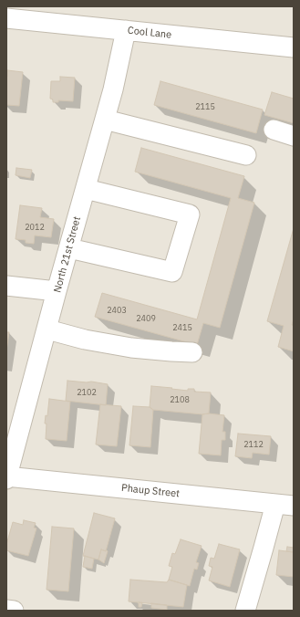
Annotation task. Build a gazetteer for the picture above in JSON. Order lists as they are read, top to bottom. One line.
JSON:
{"streets":{"street":["Cool Lane","North 21st Street","Phaup Street"]},"crossings":[["Cool Lane","North 21st Street"],["North 21st Street","Phaup Street"]],"house_numbers":["2115","2012","2403","2409","2415","2102","2108","2112"]}
